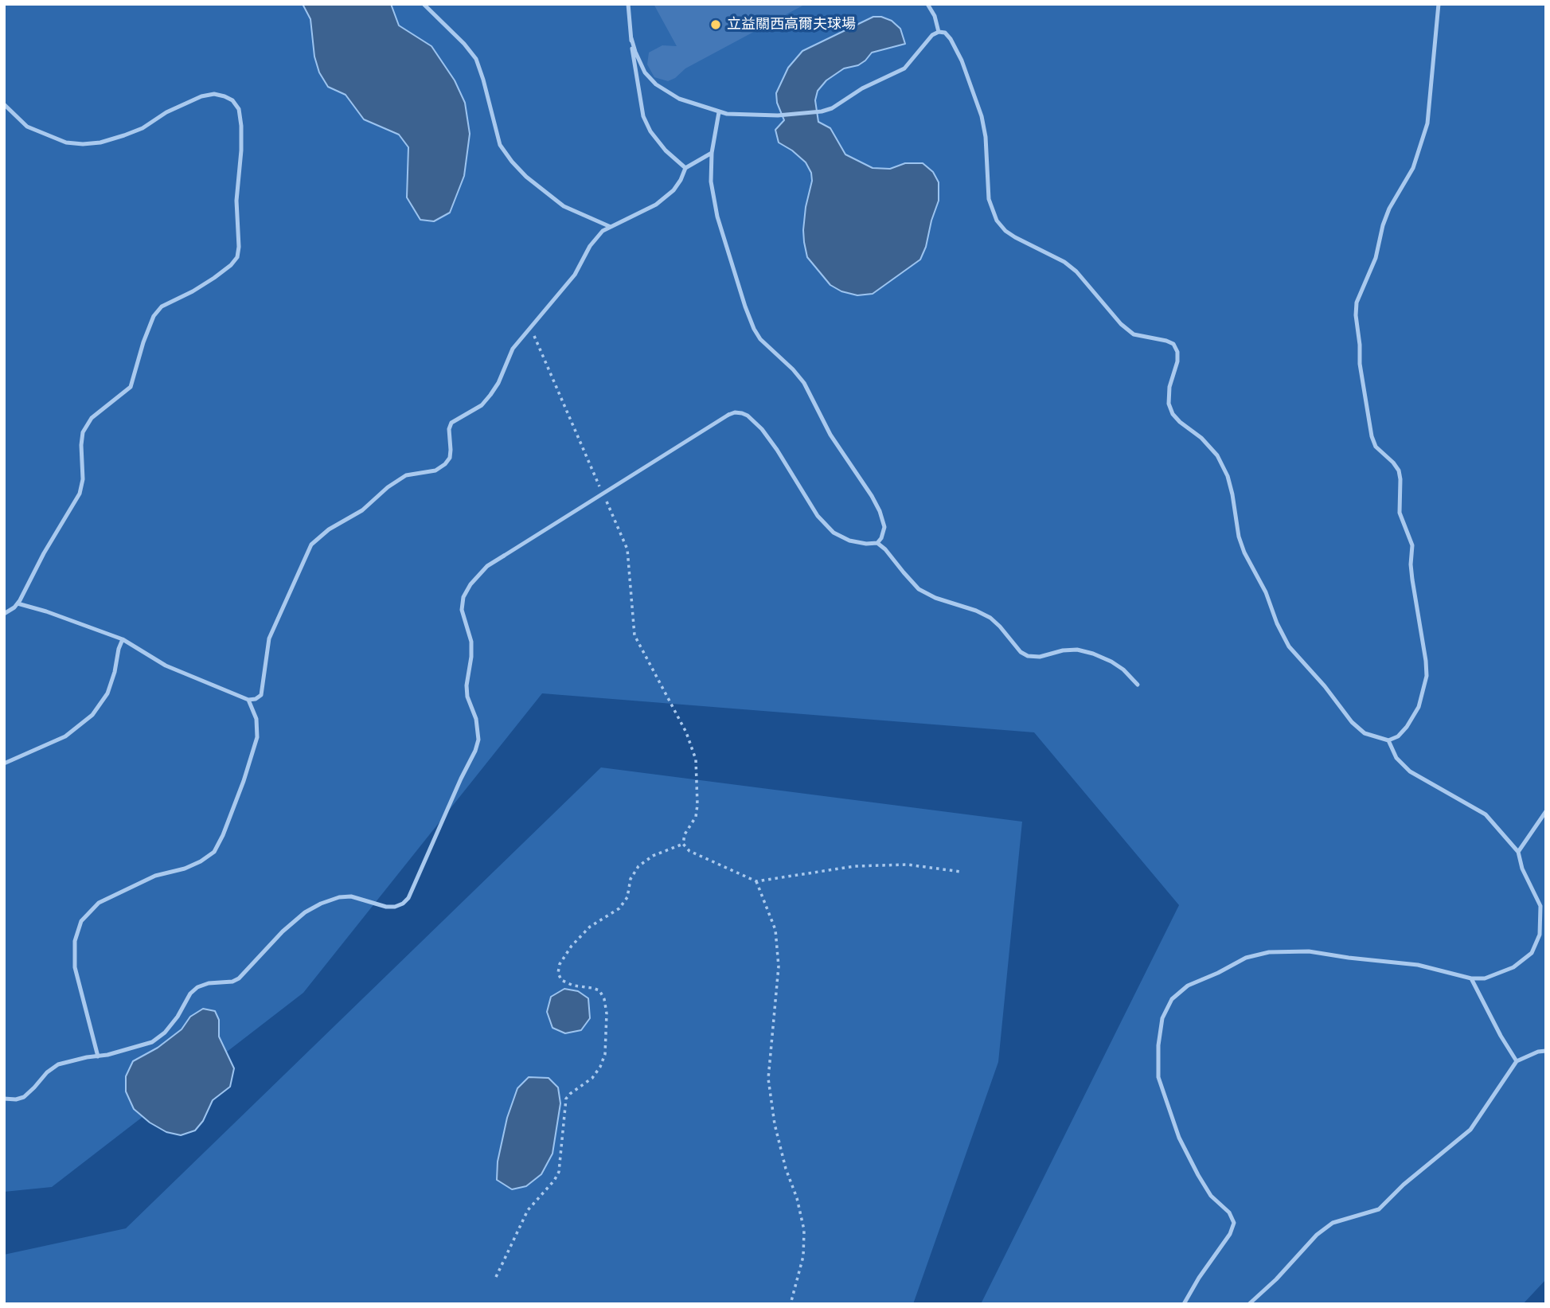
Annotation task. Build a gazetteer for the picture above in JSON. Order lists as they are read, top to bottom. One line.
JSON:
{"places":["立益關西高爾夫球場"]}
